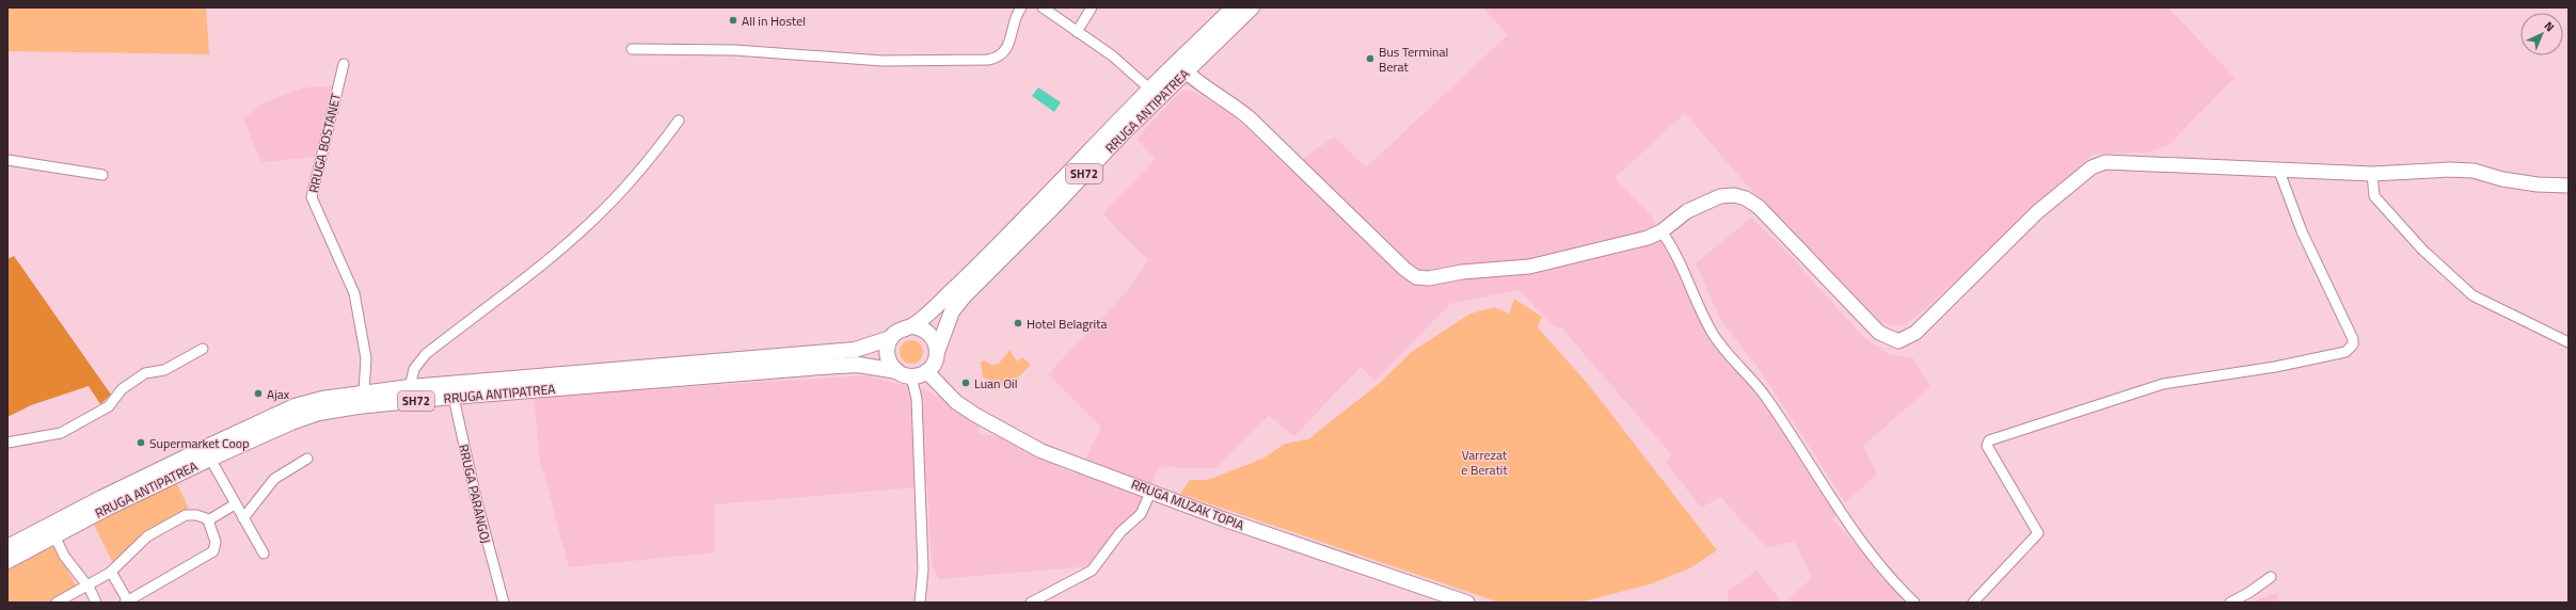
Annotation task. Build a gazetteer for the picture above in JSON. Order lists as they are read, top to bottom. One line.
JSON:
{"streets":{"main road":["RRUGA ANTIPATREA","SH72"],"street":["RRUGA BOSTANET","RRUGA PARANGOJ","RRUGA MUZAK TOPIA"]},"crossings":[["RRUGA ANTIPATREA","RRUGA BOSTANET"],["RRUGA ANTIPATREA","RRUGA PARANGOJ"],["RRUGA ANTIPATREA","RRUGA MUZAK TOPIA"]],"parks":["Varrezat e Beratit"],"places":["All in Hostel","Bus Terminal Berat","Hotel Belagrita","Luan Oil","Ajax","Supermarket Coop"],"north":"top right"}
